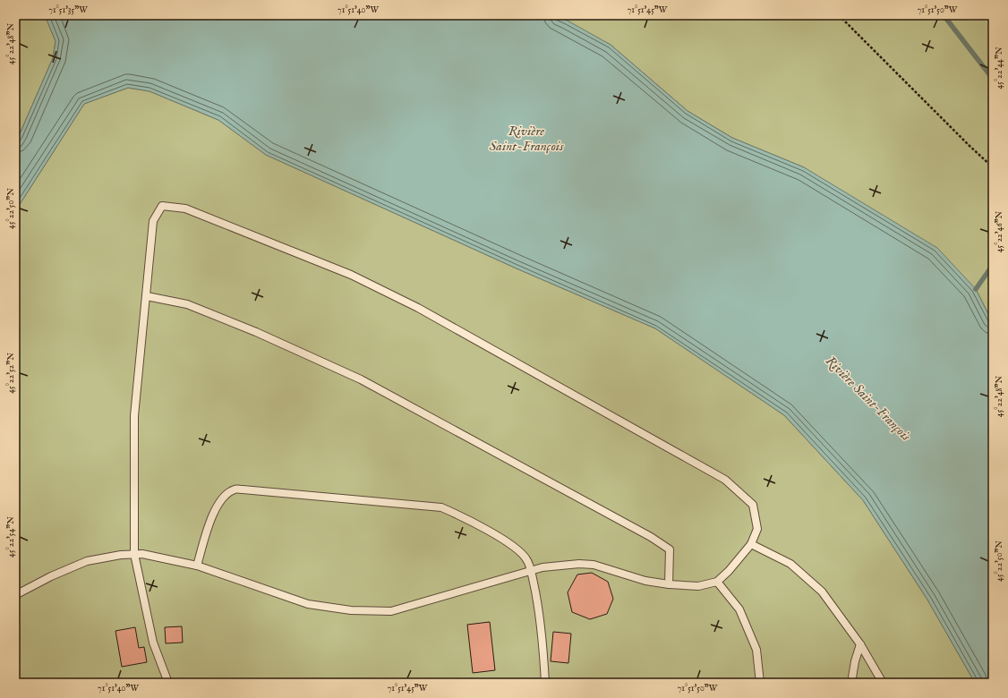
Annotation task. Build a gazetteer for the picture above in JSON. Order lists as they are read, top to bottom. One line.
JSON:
{"water":["Rivière Saint-François"],"coordinates":["71°51'35\"W","71°51'40\"W","71°51'45\"W","71°51'50\"W","45°22'48\"N","45°22'44\"N","45°22'50\"N","45°22'46\"N","45°22'52\"N","45°22'54\"N"]}
